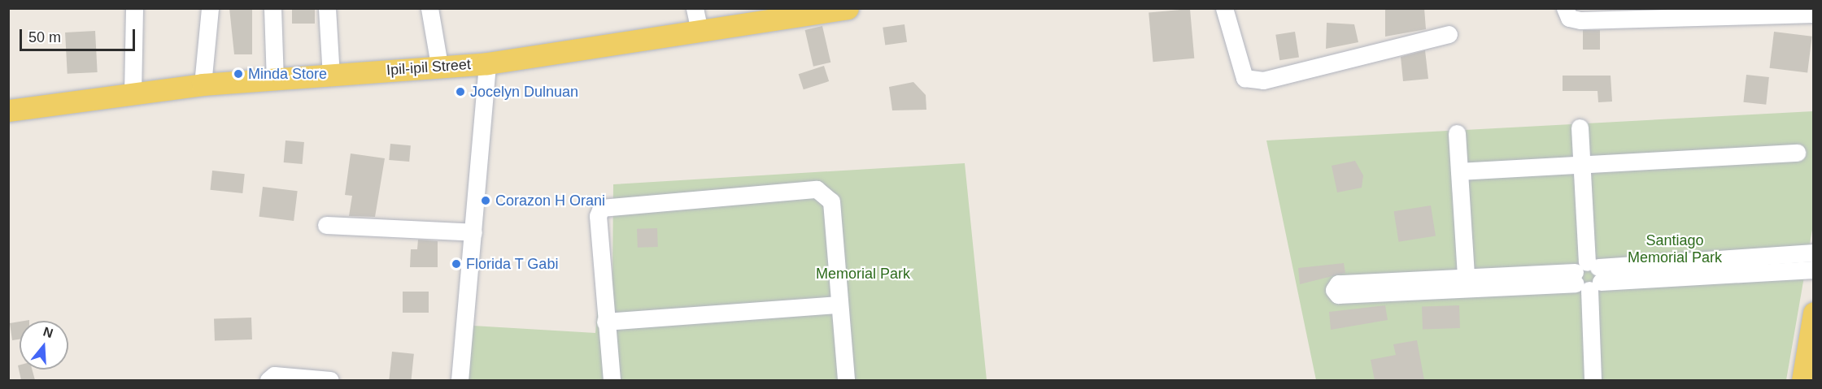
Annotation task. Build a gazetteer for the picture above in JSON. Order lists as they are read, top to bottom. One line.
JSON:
{"streets":{"main road":["Ipil-ipil Street"]},"parks":["Santiago Memorial Park","Memorial Park"],"places":["Minda Store","Jocelyn Dulnuan","Corazon H Orani","Florida T Gabi"],"scale_bar":"50 m","north":"top"}
